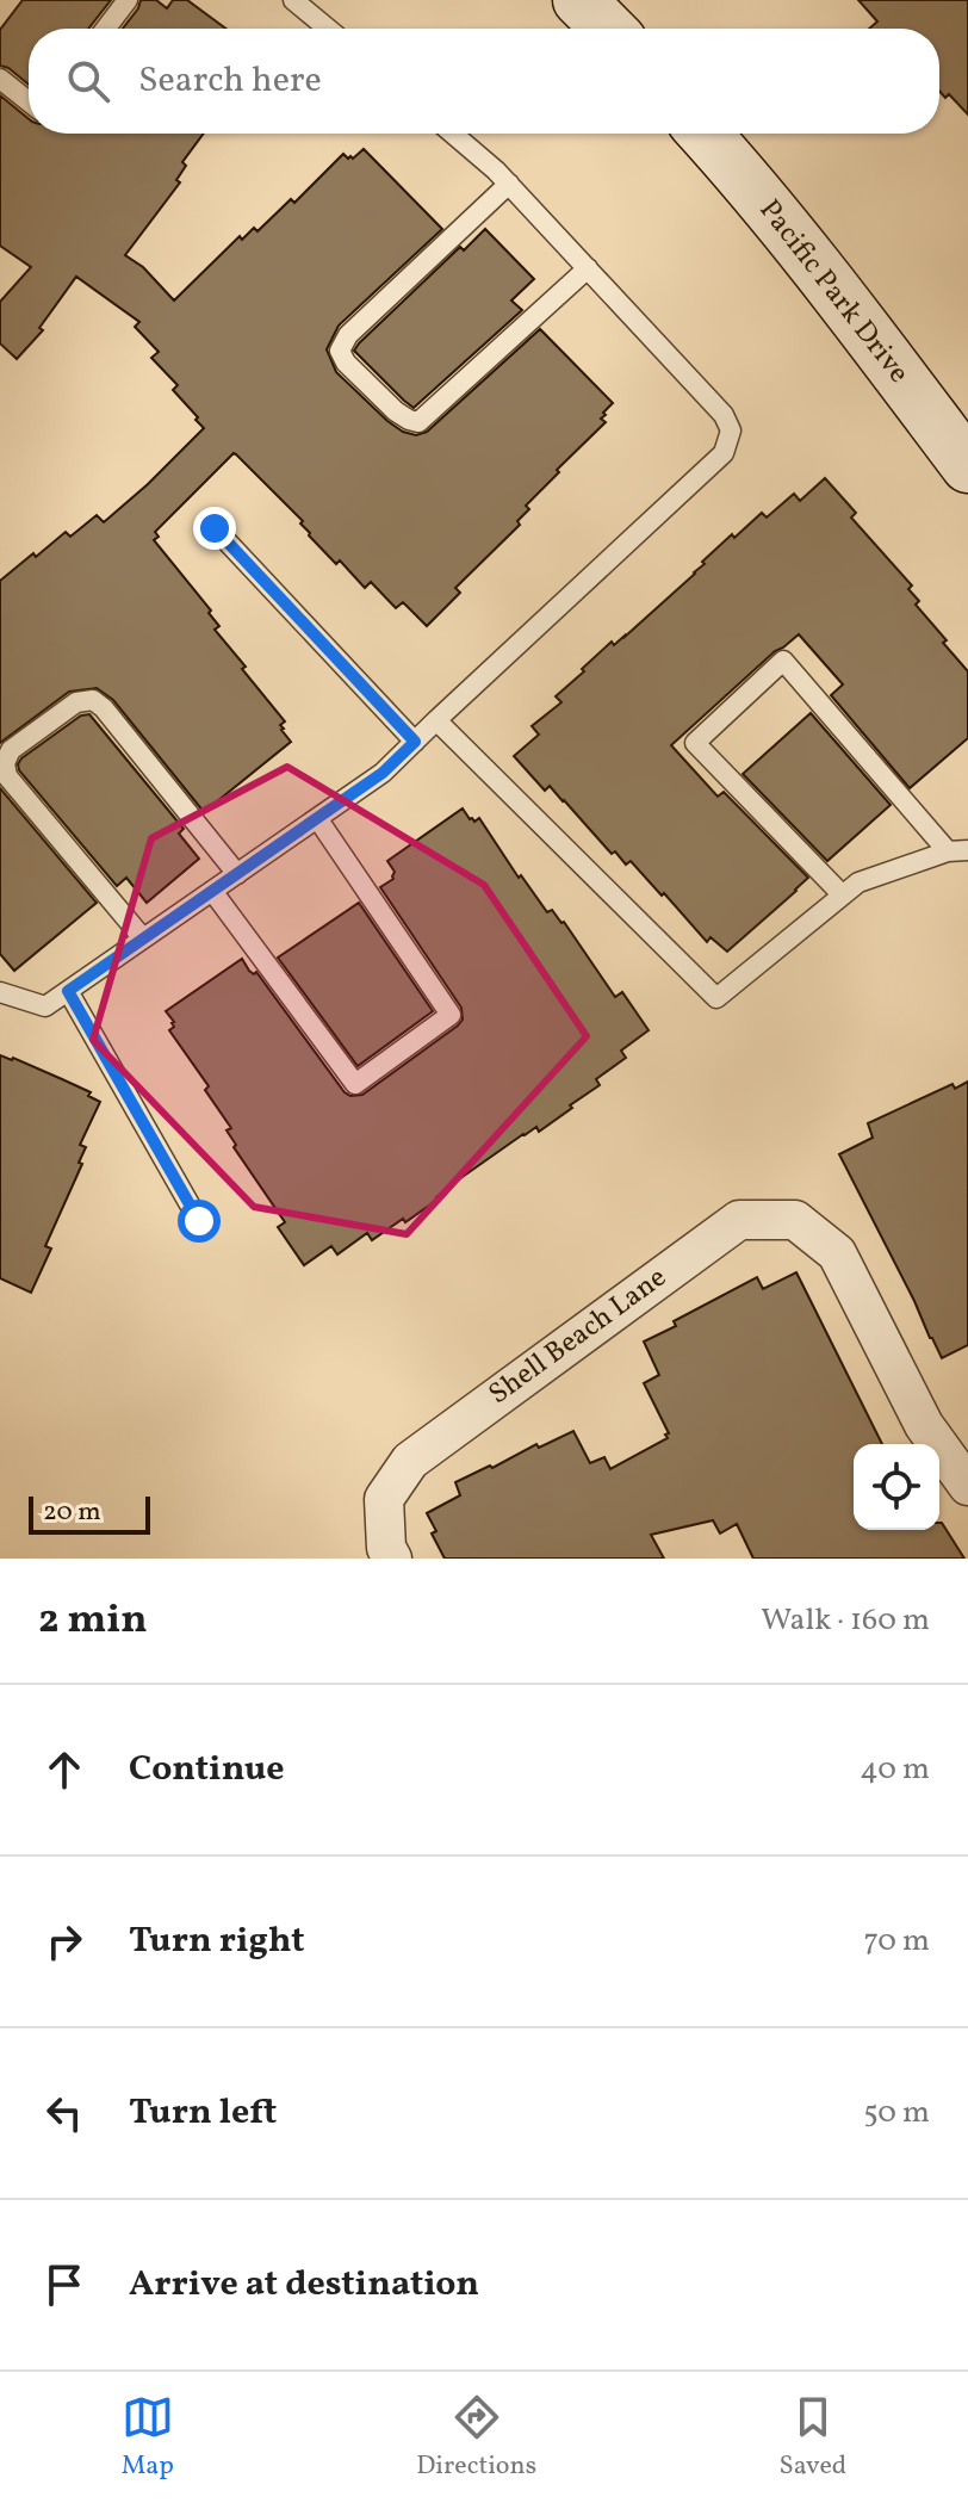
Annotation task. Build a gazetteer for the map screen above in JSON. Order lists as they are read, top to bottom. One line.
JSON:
{"streets":{"main road":["Pacific Park Drive"],"street":["Shell Beach Lane"]},"scale_bar":"20 m","page":{"search":"Search here","scale":"20 m","heading":["2 min","Walk · 160 m"],"list":[["Continue","40 m"],["Turn right","70 m"],["Turn left","50 m"],"Arrive at destination"],"nav":["Map","Directions","Saved"]}}
